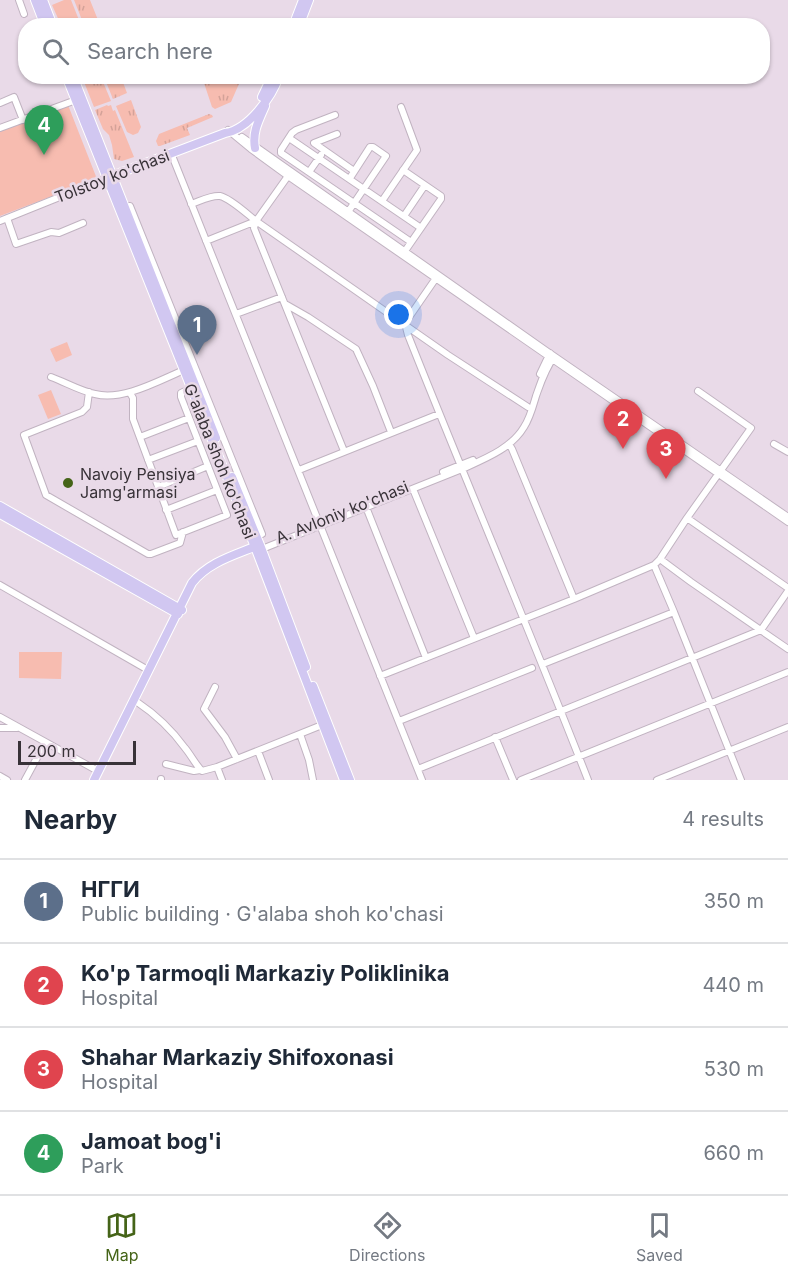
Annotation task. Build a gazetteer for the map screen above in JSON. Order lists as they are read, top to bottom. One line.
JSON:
{"streets":{"main road":["Tolstoy ko'chasi","G'alaba shoh ko'chasi","A. Avloniy ko'chasi"]},"crossings":[["Tolstoy ko'chasi","G'alaba shoh ko'chasi"],["G'alaba shoh ko'chasi","A. Avloniy ko'chasi"]],"places":["Navoiy Pensiya Jamg'armasi"],"scale_bar":"200 m","page":{"search":"Search here","pins":["4","1","2","3"],"scale":"200 m","heading":["Nearby","4 results"],"list":[{"mark":"1","name":"НГГИ","note":"Public building · G'alaba shoh ko'chasi","value":"350 m"},{"mark":"2","name":"Ko'p Tarmoqli Markaziy Poliklinika","note":"Hospital","value":"440 m"},{"mark":"3","name":"Shahar Markaziy Shifoxonasi","note":"Hospital","value":"530 m"},{"mark":"4","name":"Jamoat bog'i","note":"Park","value":"660 m"}],"nav":["Map","Directions","Saved"]}}
